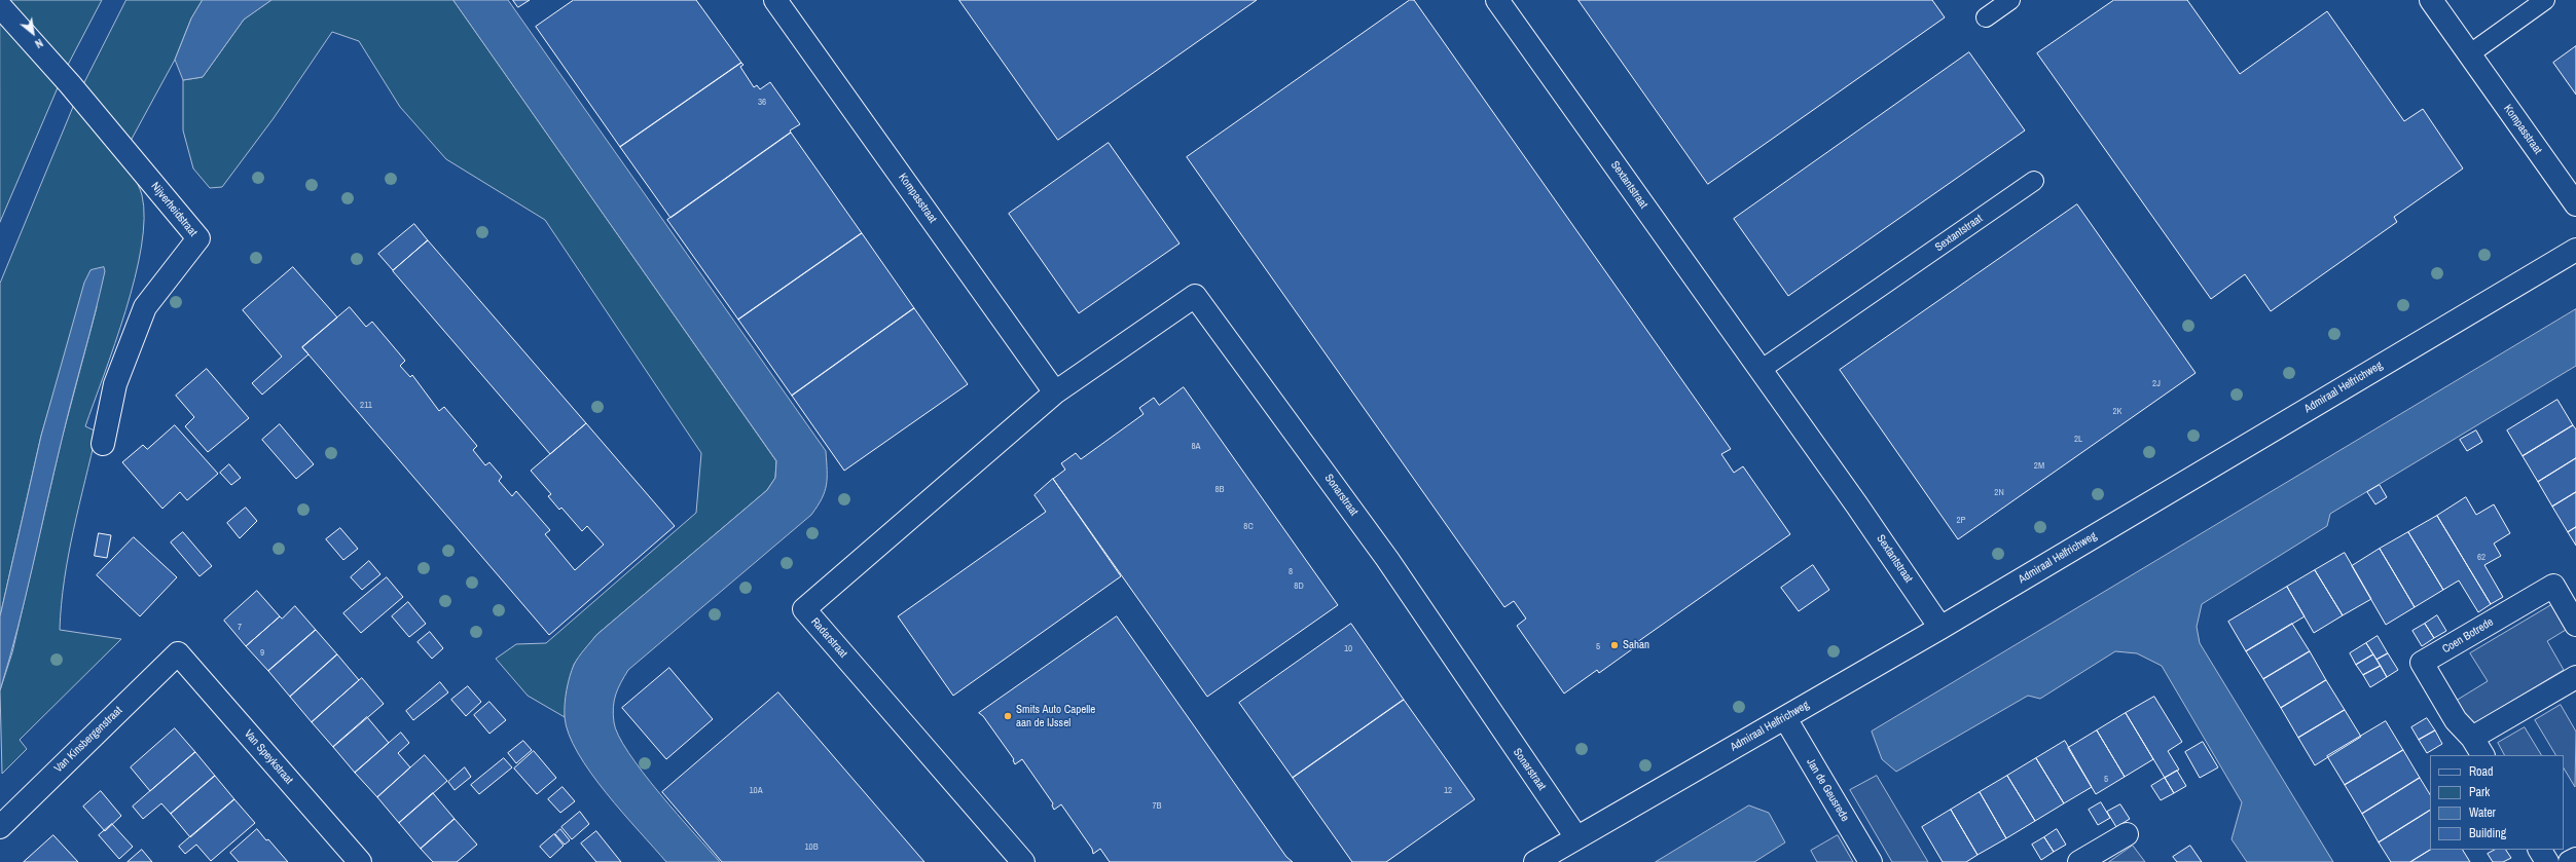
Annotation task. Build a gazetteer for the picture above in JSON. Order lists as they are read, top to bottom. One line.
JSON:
{"streets":{"street":["Kompasstraat","Sextantstraat","Nijverheidstraat","Admiraal Helfrichweg","Sonarstraat","Coen Botrede","Radarstraat","Van Kinsbergenstraat","Van Speykstraat","Jan de Geusrede"]},"crossings":[["Kompasstraat","Sonarstraat"],["Kompasstraat","Radarstraat"],["Sextantstraat","Admiraal Helfrichweg"],["Admiraal Helfrichweg","Sonarstraat"],["Admiraal Helfrichweg","Jan de Geusrede"],["Sonarstraat","Radarstraat"],["Van Kinsbergenstraat","Van Speykstraat"]],"places":["Sahan","Smits Auto Capelle aan de IJssel"],"house_numbers":["36","2J","211","2K","2L","8A","2M","8B","2N","2P","8C","62","8","8D","7","5","10","9","5","10A","12","7B","10B"],"legend":["Road","Park","Water","Building"],"north":"bottom right"}
